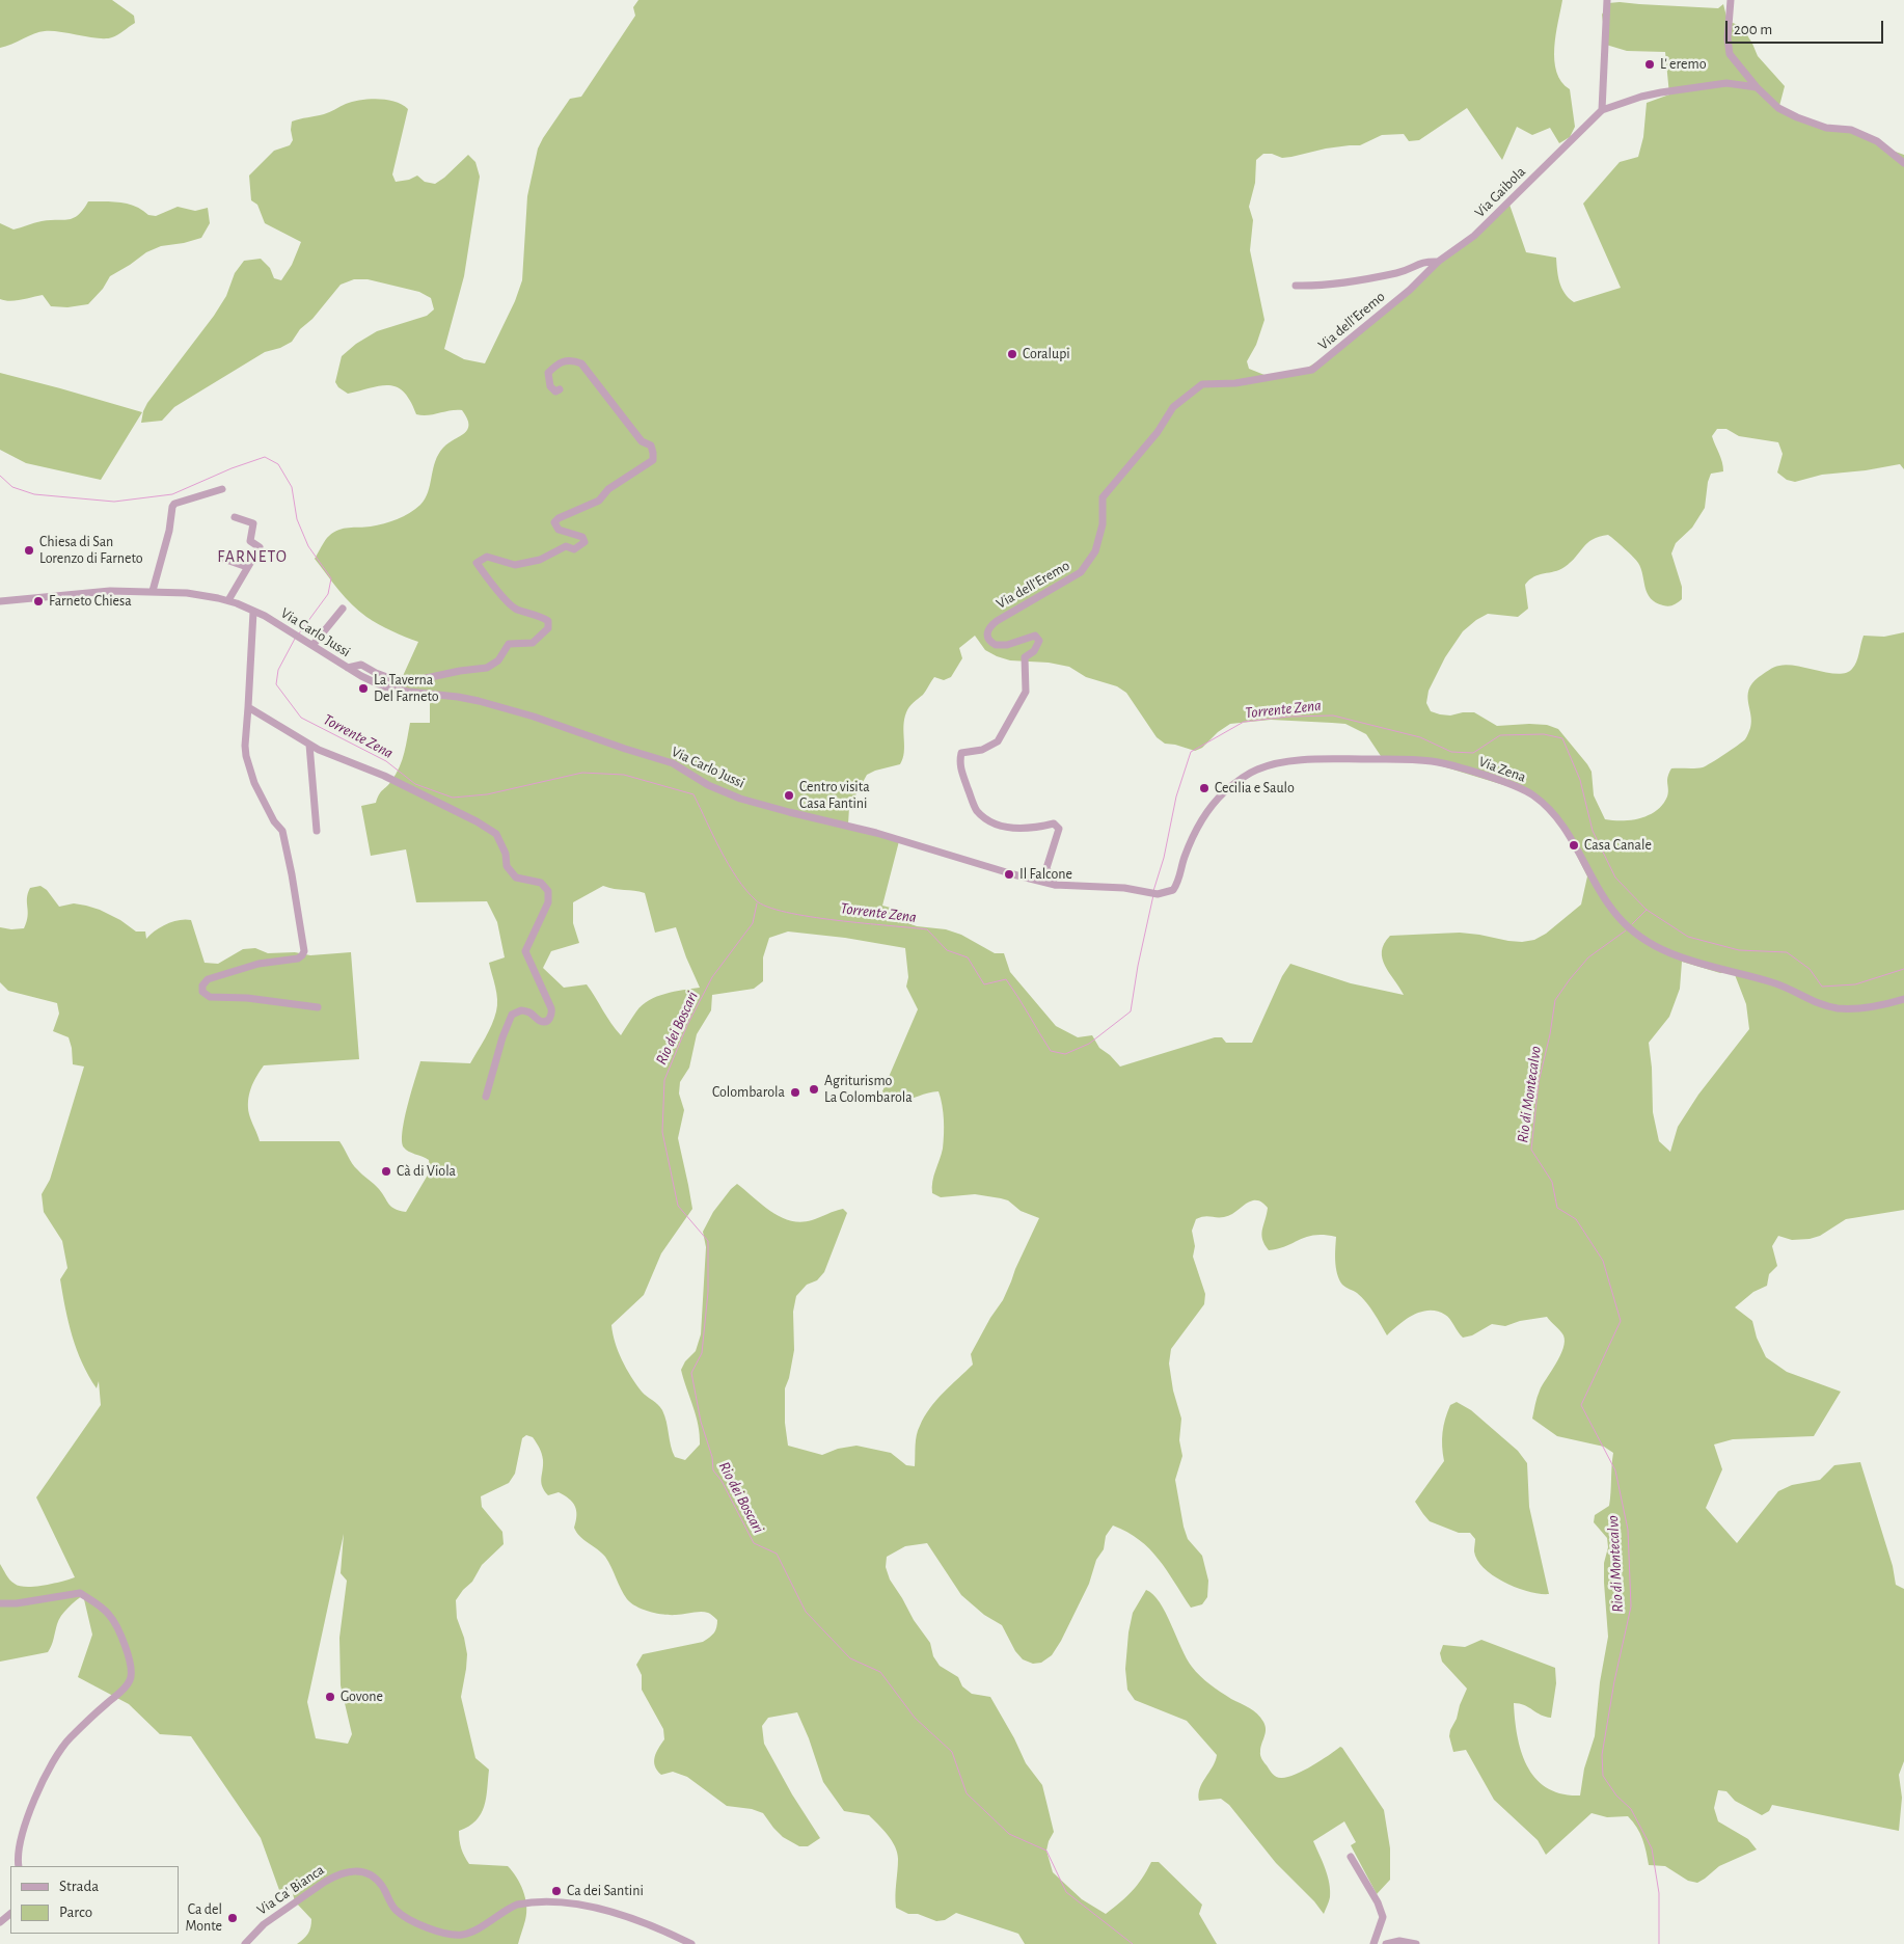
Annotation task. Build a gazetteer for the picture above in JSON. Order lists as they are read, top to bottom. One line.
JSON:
{"streets":{"street":["Via Gaibola","Via dell'Eremo","Via Carlo Jussi","Via Zena","Via Ca' Bianca"]},"crossings":[["Via Gaibola","Via dell'Eremo"],["Via dell'Eremo","Via Carlo Jussi"],["Via Carlo Jussi","Via Zena"]],"districts":["FARNETO"],"water":["Torrente Zena","Rio dei Boscari","Rio di Montecalvo"],"places":["L' eremo","Coralupi","Chiesa di San Lorenzo di Farneto","Farneto Chiesa","La Taverna Del Farneto","Cecilia e Saulo","Centro visita Casa Fantini","Casa Canale","Il Falcone","Agriturismo La Colombarola","Colombarola","Cà di Viola","Govone","Ca dei Santini","Ca del Monte"],"legend":["Strada","Parco"],"scale_bar":"200 m"}
